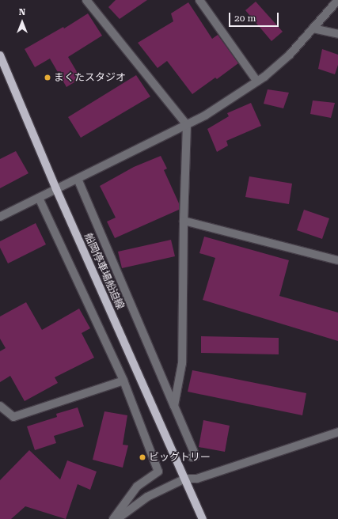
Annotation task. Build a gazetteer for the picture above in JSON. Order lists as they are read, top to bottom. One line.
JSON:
{"streets":{"main road":["船岡停車場船迫線"]},"places":["まくたスタジオ","ビッグトリー"],"scale_bar":"20 m","north":"top"}
